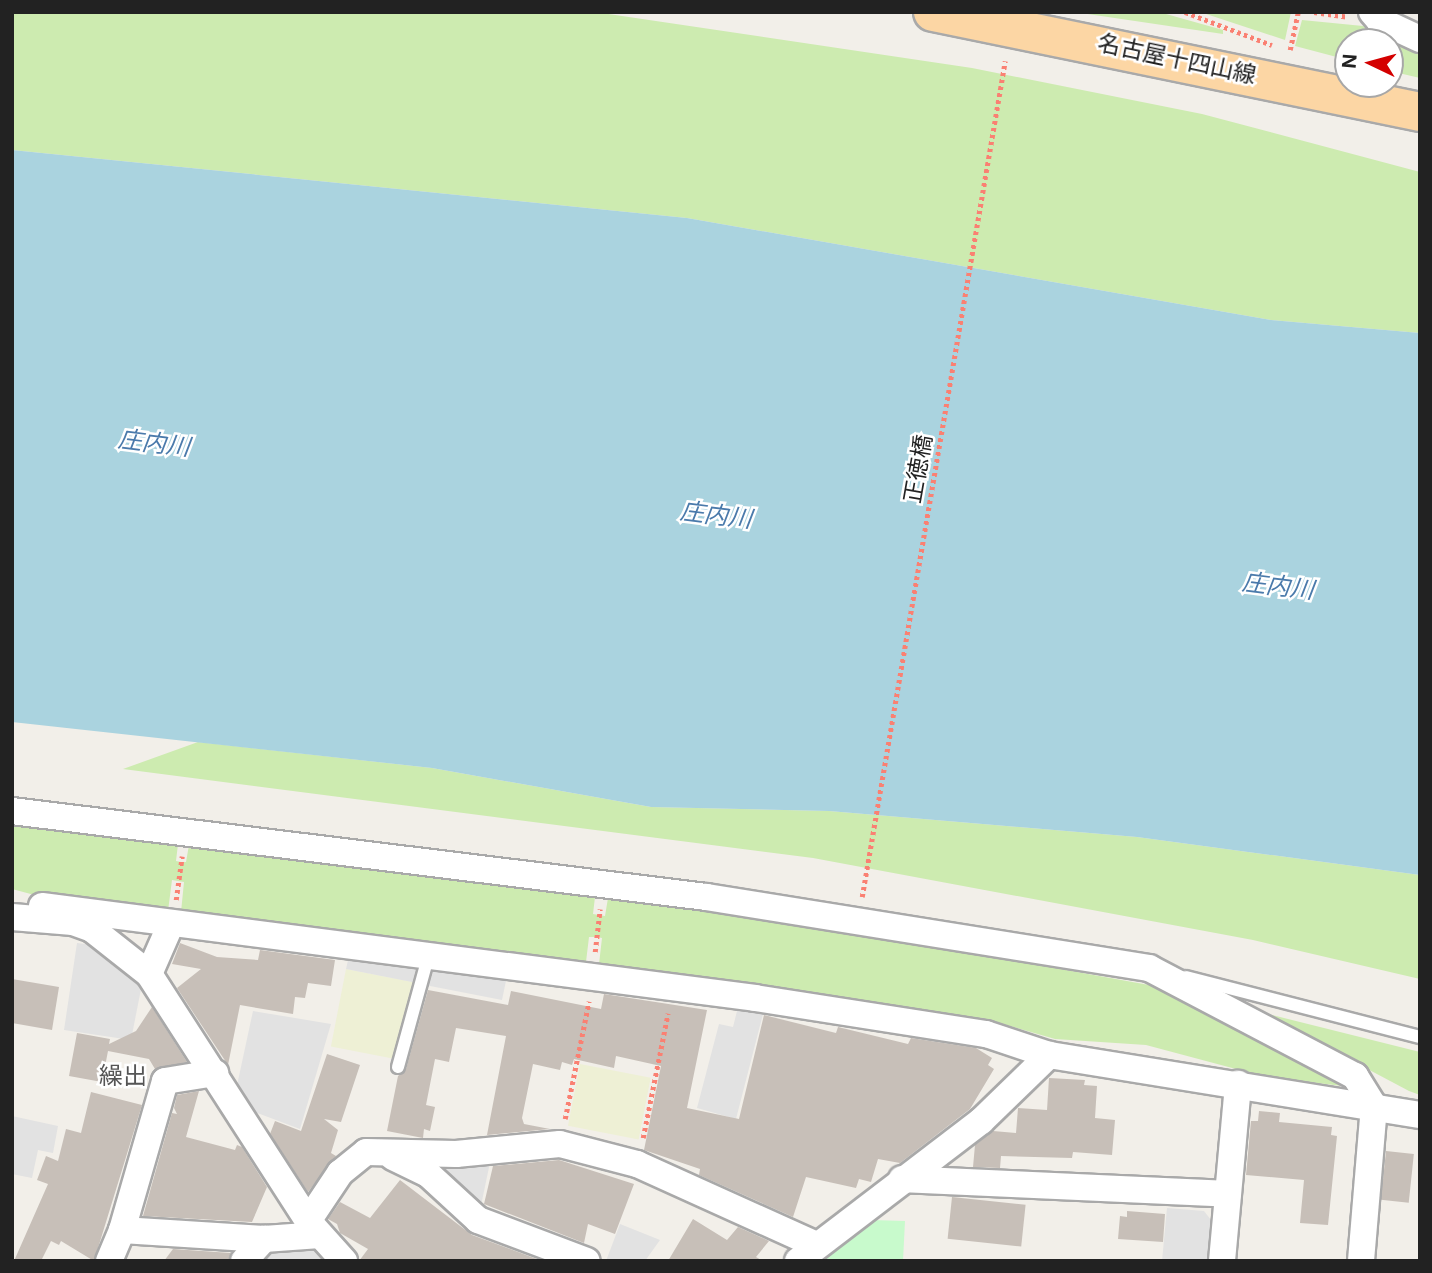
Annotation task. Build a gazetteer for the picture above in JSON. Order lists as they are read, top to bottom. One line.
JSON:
{"streets":{"main road":["名古屋十四山線"],"path":["正徳橋"]},"crossings":[["名古屋十四山線","正徳橋"]],"districts":["繰出"],"water":["庄内川"],"north":"left"}
